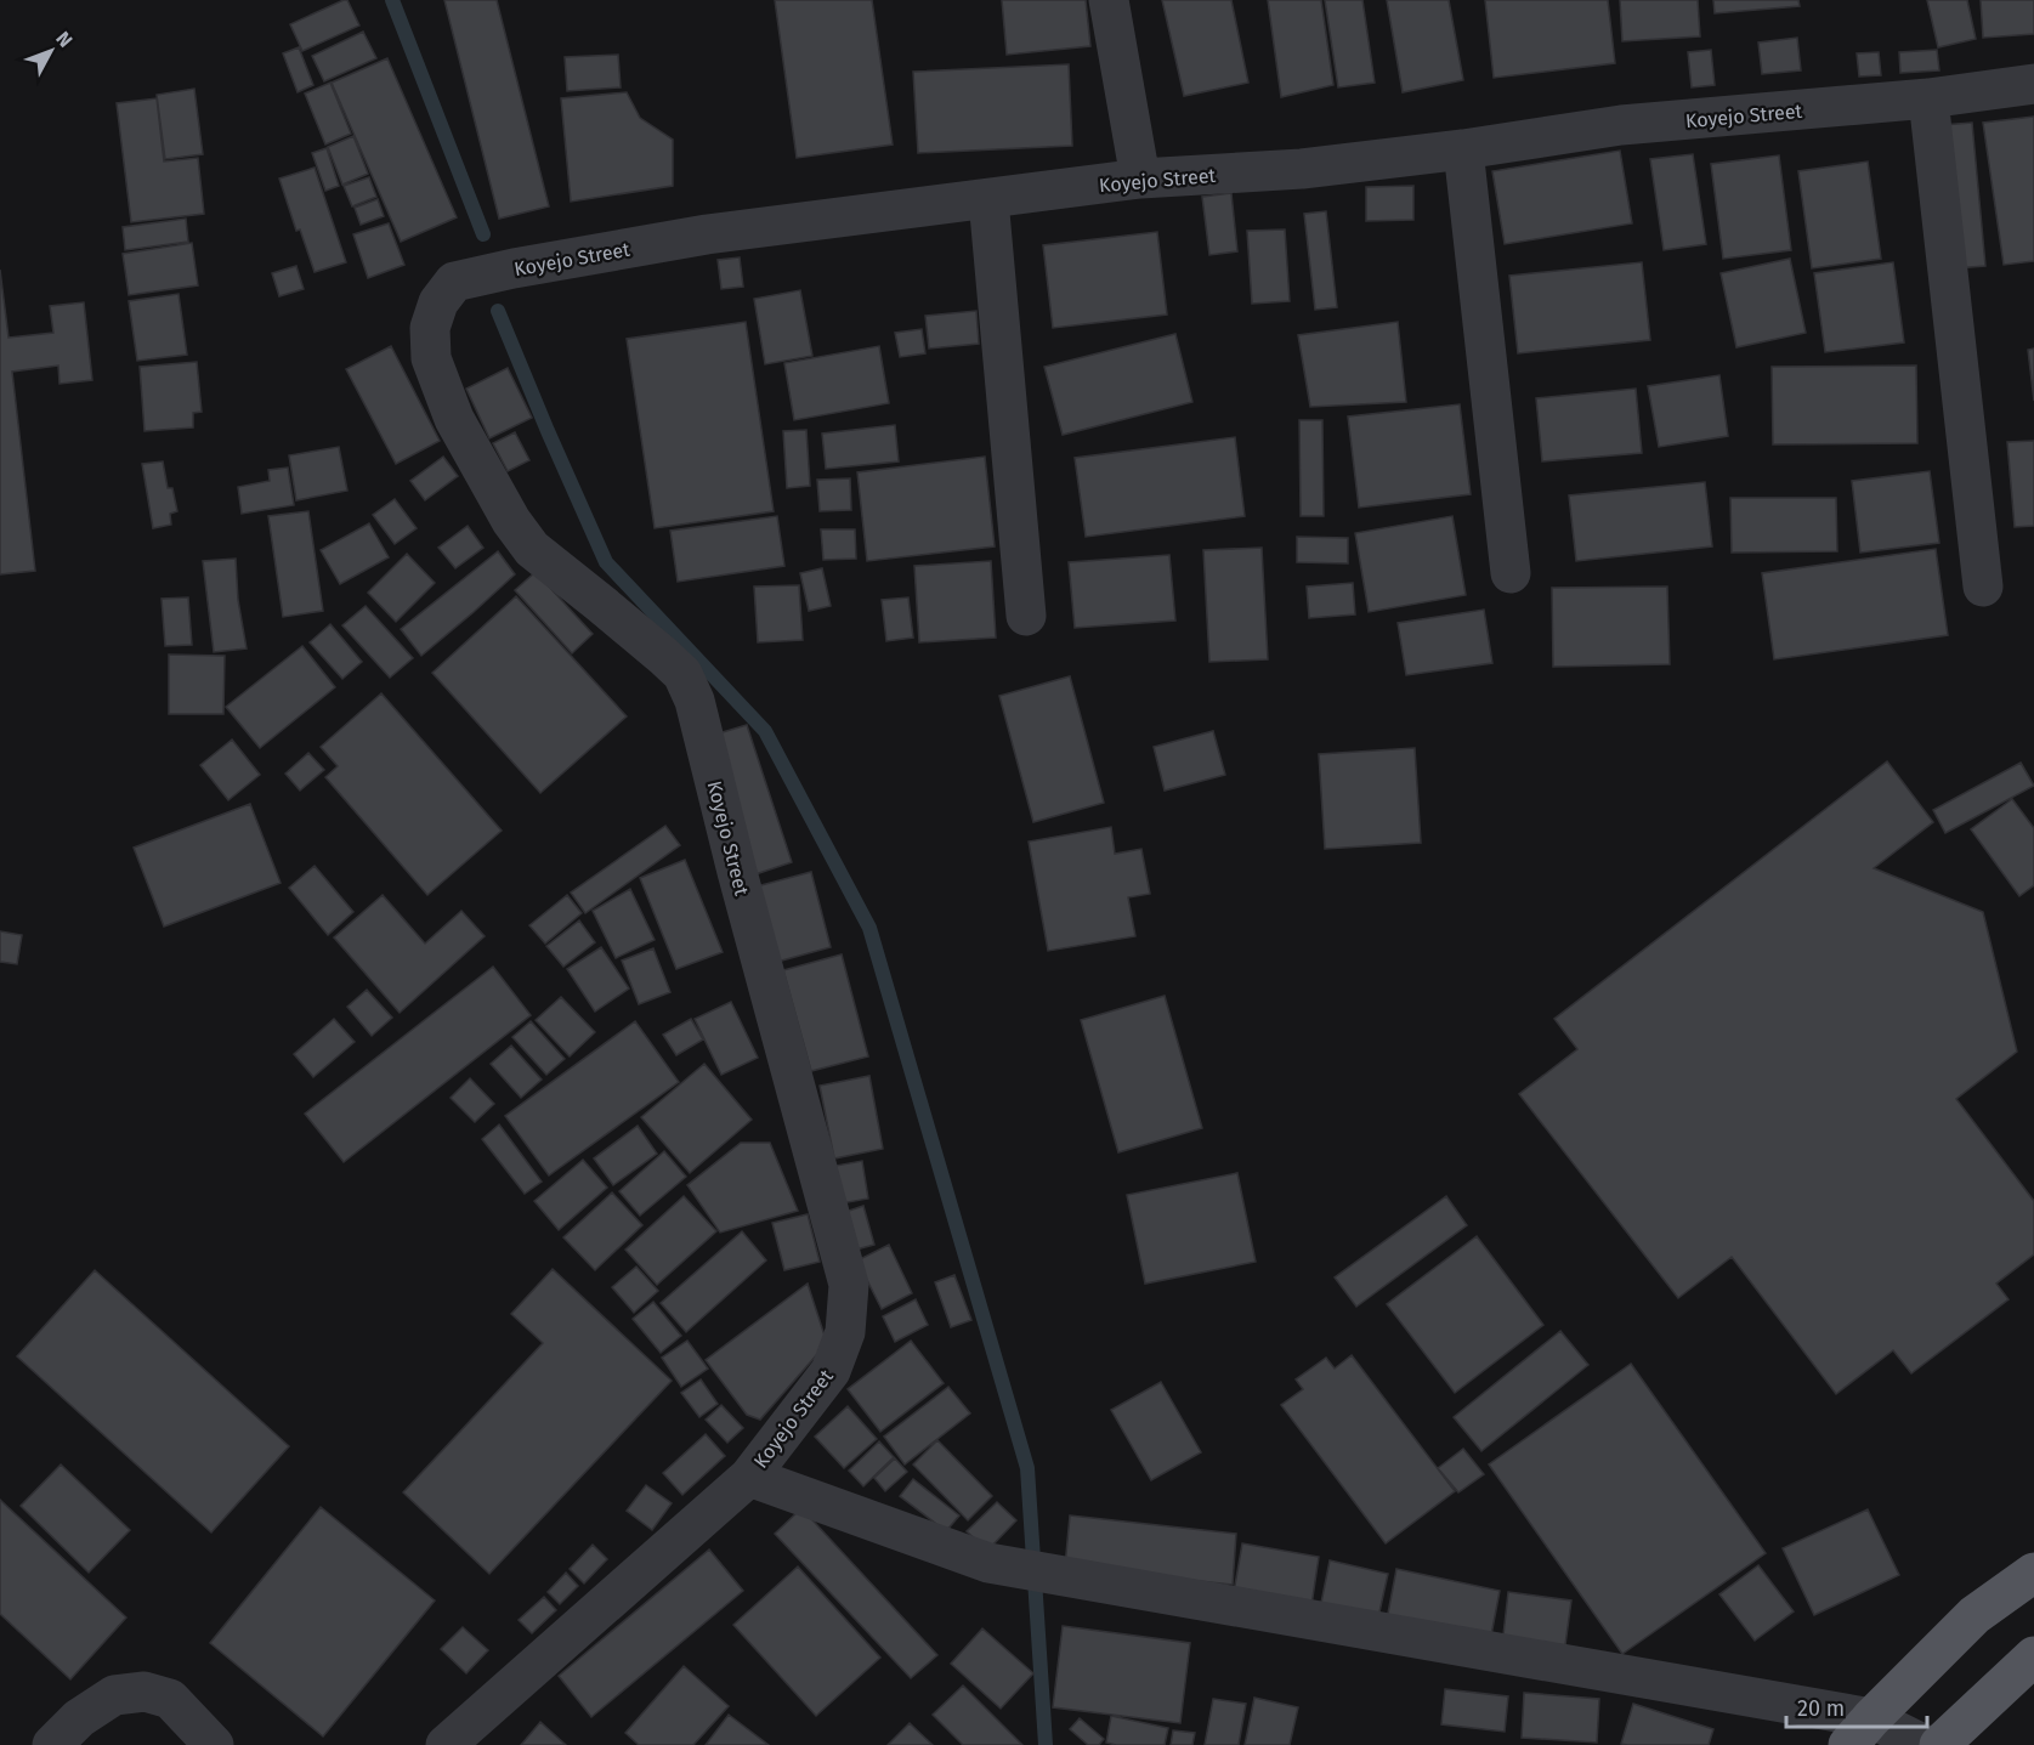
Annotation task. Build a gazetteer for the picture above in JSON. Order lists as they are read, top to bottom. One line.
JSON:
{"streets":{"street":["Koyejo Street"]},"scale_bar":"20 m","north":"top right"}
